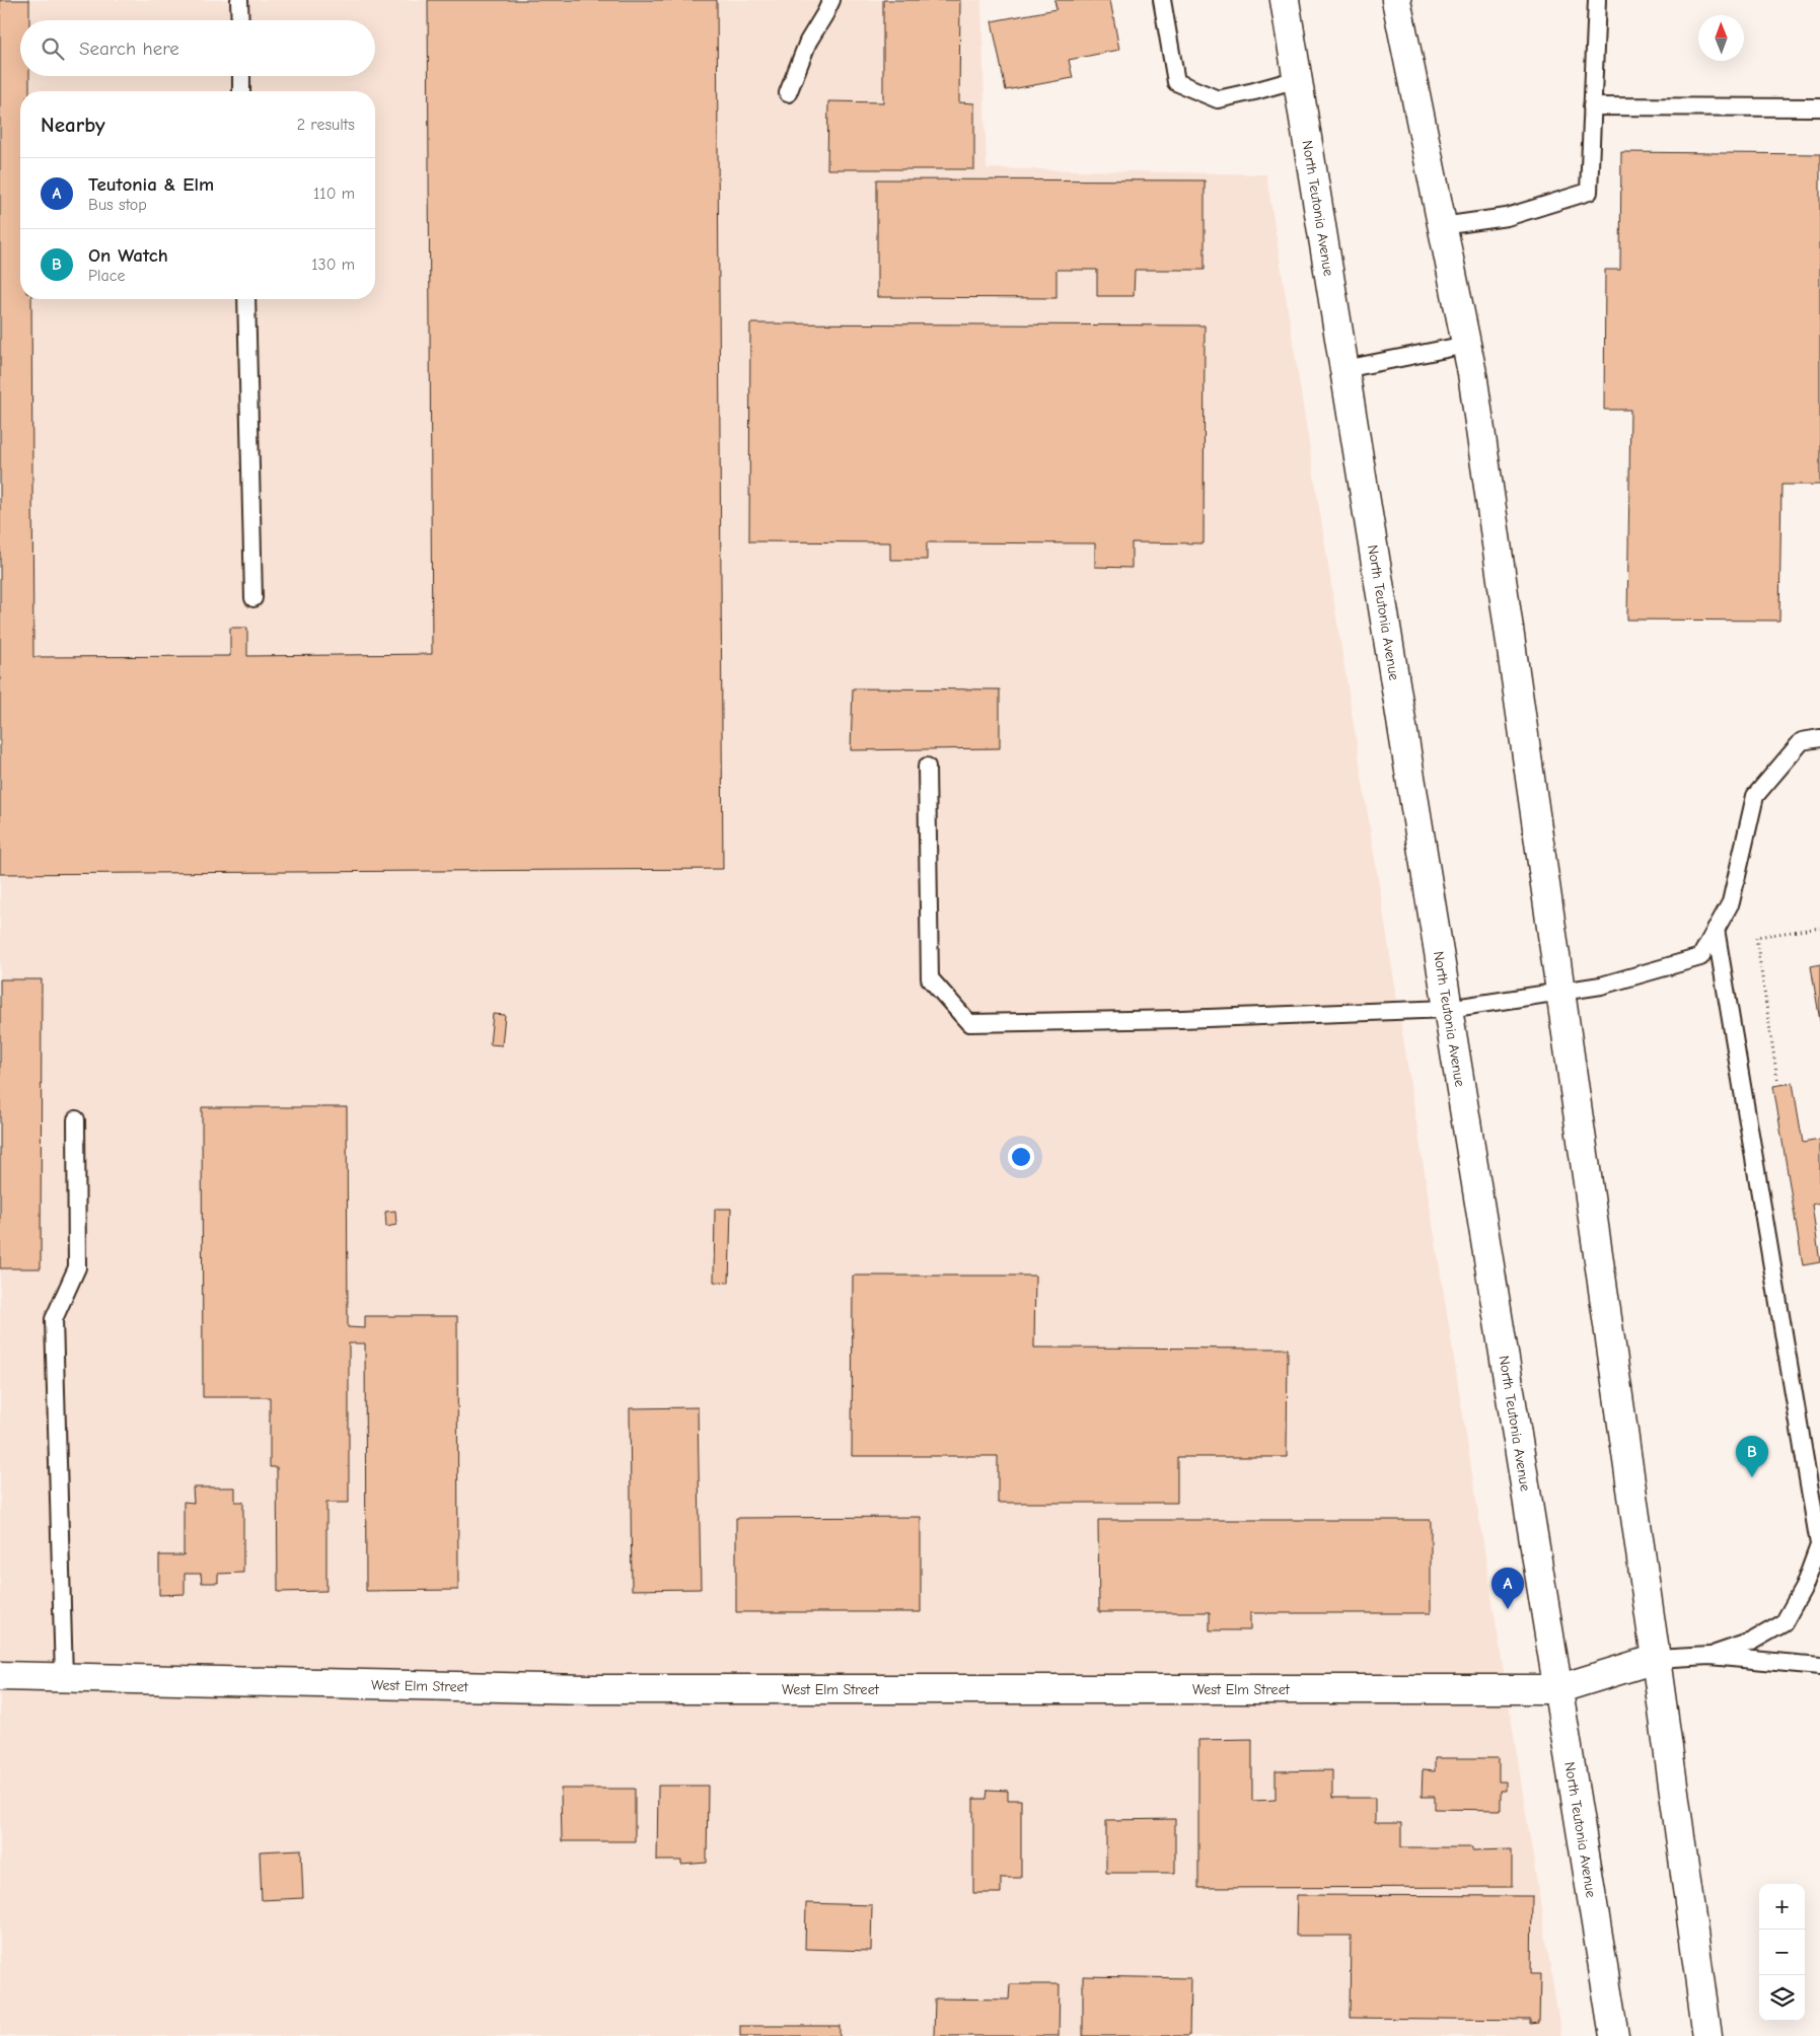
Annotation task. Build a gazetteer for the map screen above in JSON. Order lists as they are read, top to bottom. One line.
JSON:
{"streets":{"main road":["North Teutonia Avenue","West Elm Street"]},"crossings":[["North Teutonia Avenue","West Elm Street"]],"north":"top","page":{"search":"Search here","heading":["Nearby","2 results"],"list":[{"mark":"A","name":"Teutonia & Elm","note":"Bus stop","value":"110 m"},{"mark":"B","name":"On Watch","note":"Place","value":"130 m"}],"pins":["B","A"],"map_buttons":["+","−"]}}
